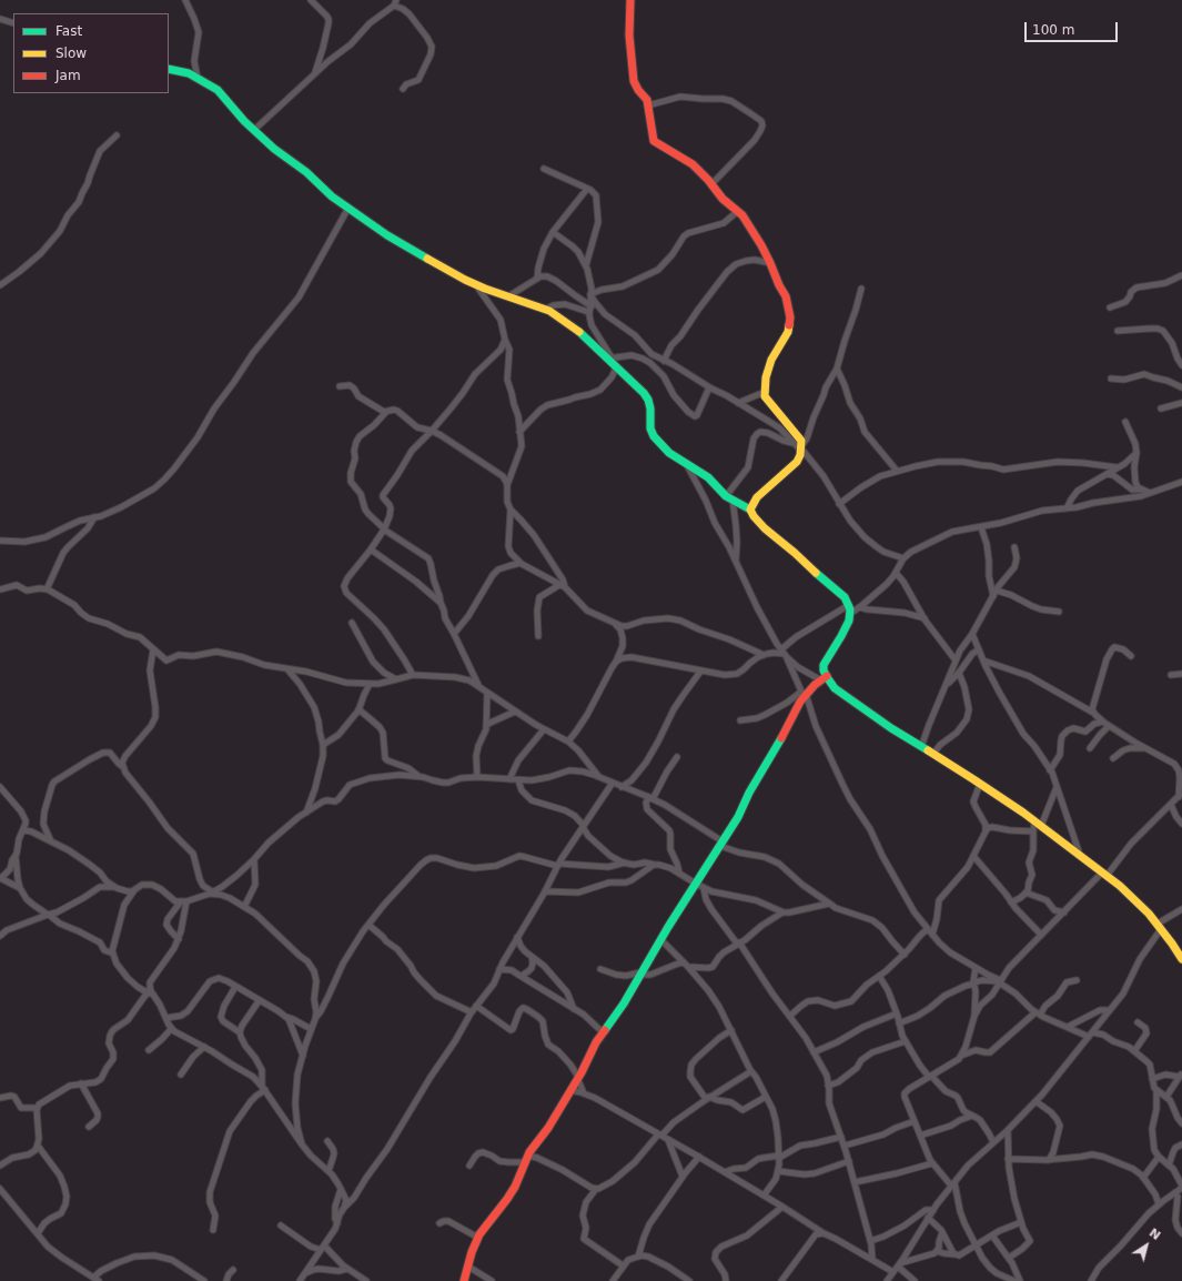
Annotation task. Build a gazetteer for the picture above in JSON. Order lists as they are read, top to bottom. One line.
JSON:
{"legend":["Fast","Slow","Jam"],"scale_bar":"100 m","north":"top right"}
